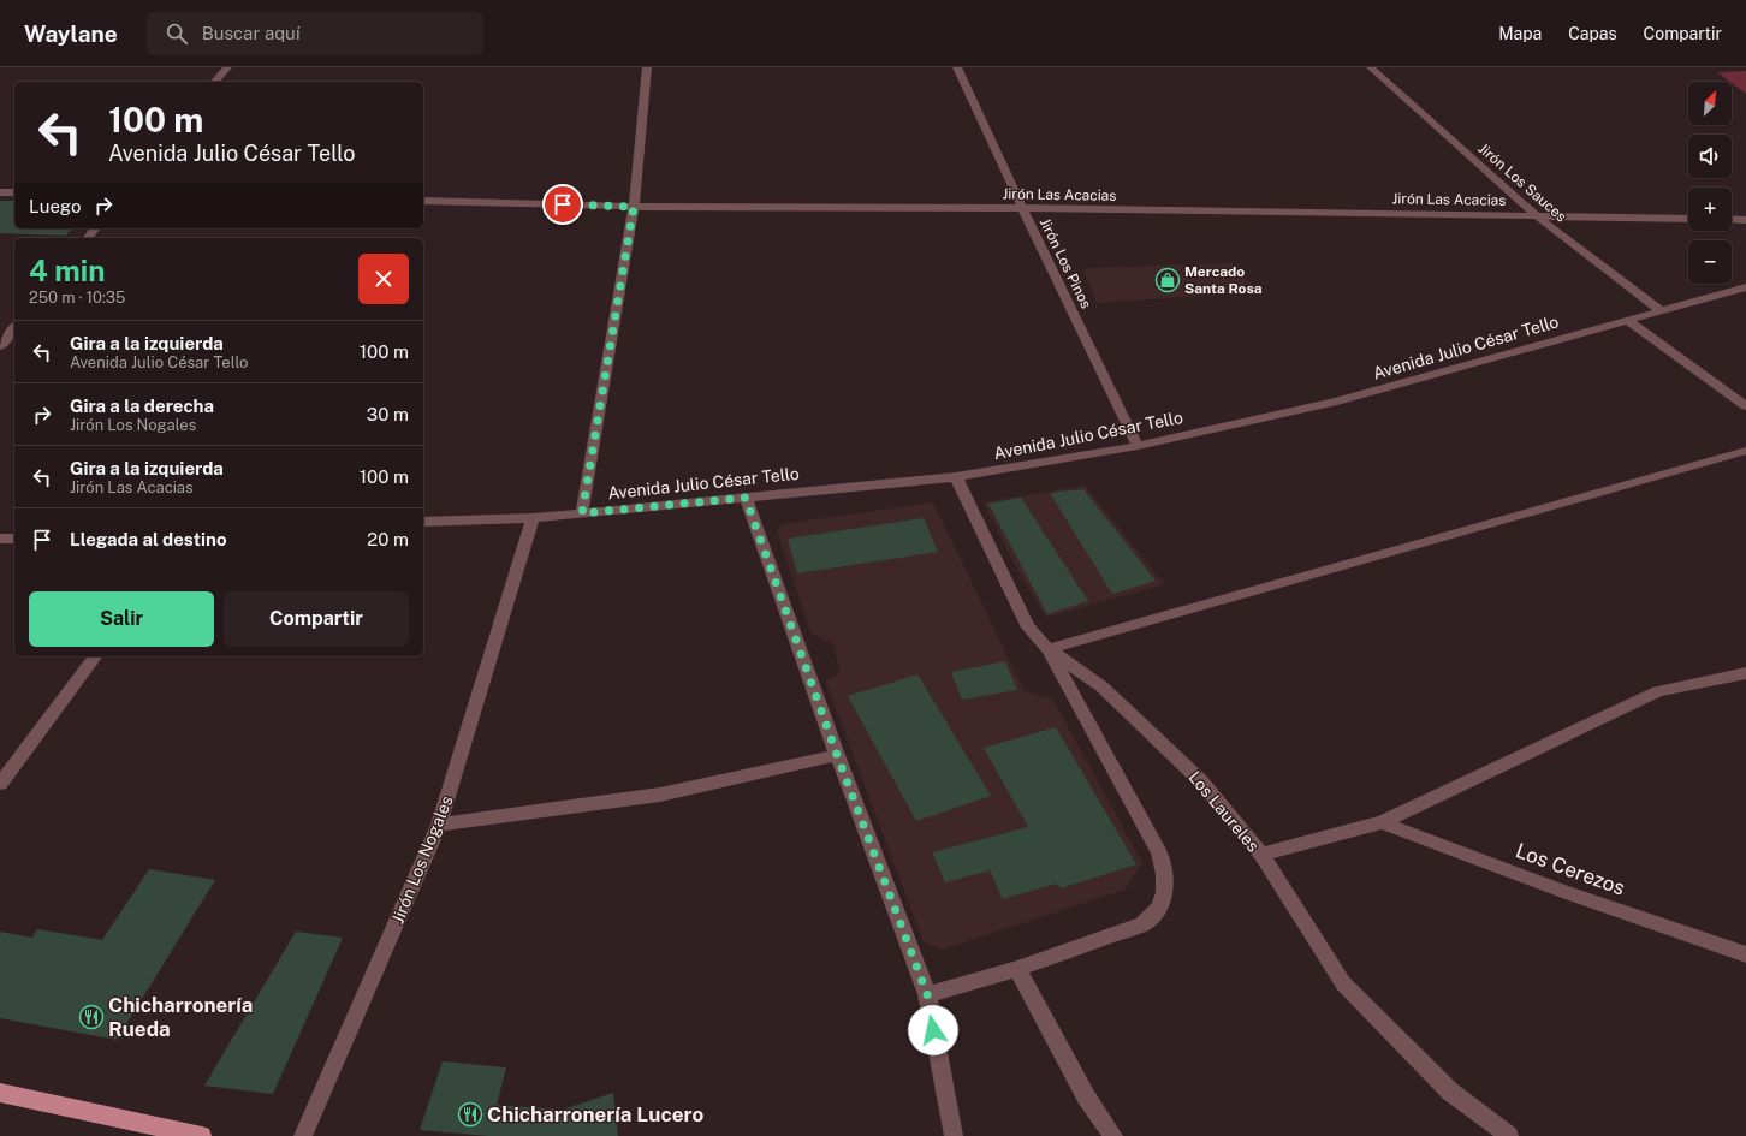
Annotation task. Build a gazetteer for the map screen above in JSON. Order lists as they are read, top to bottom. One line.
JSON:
{"streets":{"street":["Jirón Los Sauces","Jirón Las Acacias","Jirón Los Pinos","Avenida Julio César Tello","Los Laureles","Jirón Los Nogales","Los Cerezos"]},"crossings":[["Jirón Los Sauces","Jirón Las Acacias"],["Jirón Los Sauces","Avenida Julio César Tello"],["Jirón Las Acacias","Jirón Los Pinos"],["Jirón Los Pinos","Avenida Julio César Tello"],["Avenida Julio César Tello","Los Laureles"],["Avenida Julio César Tello","Jirón Los Nogales"]],"places":{"shop":["Mercado Santa Rosa"],"restaurant":["Chicharronería Rueda","Chicharronería Lucero"]},"north":"top right","page":{"header":"Waylane","search":"Buscar aquí","nav":["Mapa","Capas","Compartir"],"map_buttons":["+","−"],"turn":["100 m","Avenida Julio César Tello"],"then":"Luego","heading":["4 min","250 m · 10:35"],"list":[{"name":"Gira a la izquierda","note":"Avenida Julio César Tello","value":"100 m"},{"name":"Gira a la derecha","note":"Jirón Los Nogales","value":"30 m"},{"name":"Gira a la izquierda","note":"Jirón Las Acacias","value":"100 m"},{"name":"Llegada al destino","value":"20 m"}],"buttons":["Salir","Compartir"]}}
